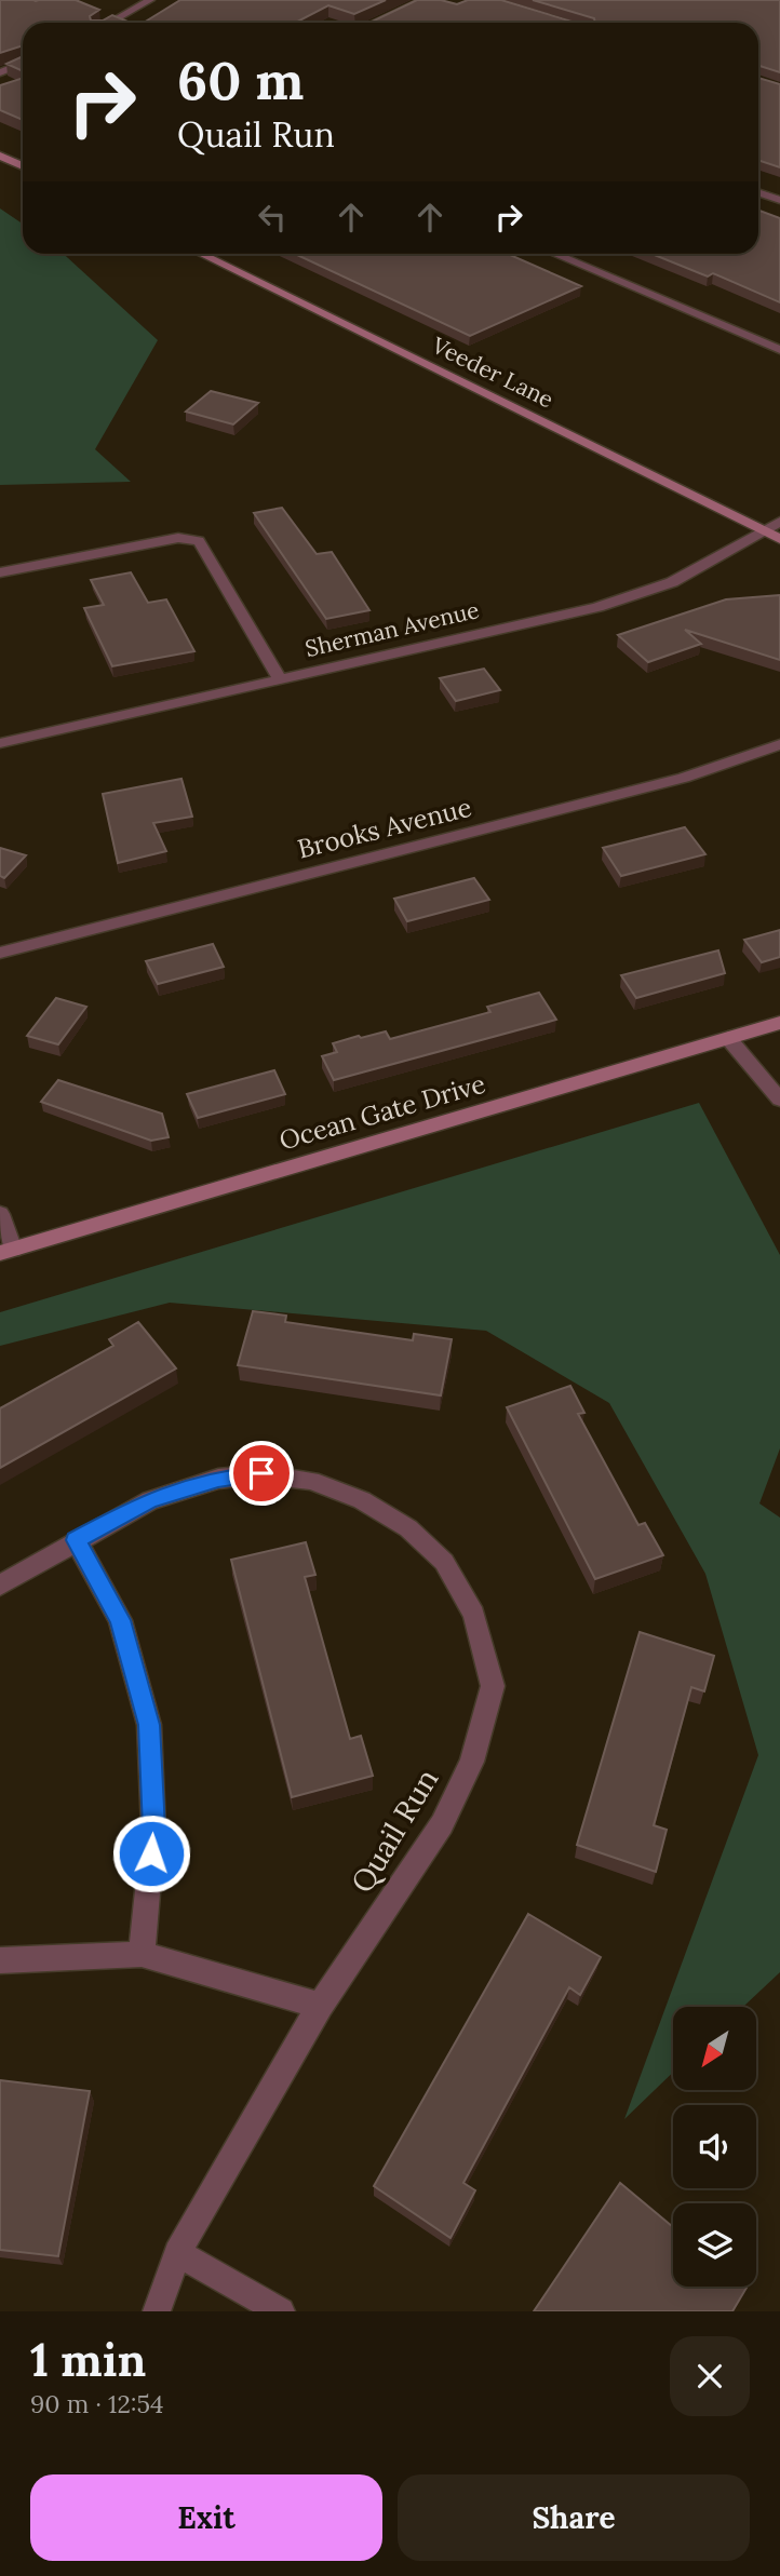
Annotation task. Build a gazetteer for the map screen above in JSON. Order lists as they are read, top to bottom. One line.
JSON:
{"streets":{"street":["Veeder Lane","Sherman Avenue","Brooks Avenue","Ocean Gate Drive","Quail Run"]},"crossings":[["Veeder Lane","Sherman Avenue"]],"north":"bottom left","page":{"turn":["60 m","Quail Run"],"heading":["1 min","90 m · 12:54"],"buttons":["Exit","Share"]}}
